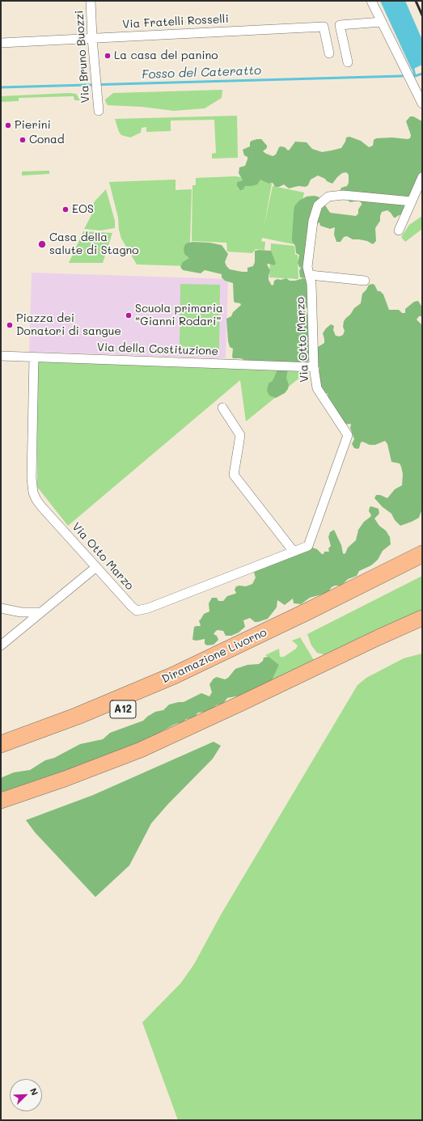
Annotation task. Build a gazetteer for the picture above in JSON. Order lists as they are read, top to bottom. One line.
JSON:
{"streets":{"highway":["Diramazione Livorno","A12"],"street":["Via Fratelli Rosselli","Via Bruno Buozzi","Via Otto Marzo","Via della Costituzione"]},"crossings":[["Via Fratelli Rosselli","Via Bruno Buozzi"],["Via Otto Marzo","Via della Costituzione"]],"water":["Fosso del Cateratto"],"places":["La casa del panino","Pierini","Conad","EOS","Casa della salute di Stagno","Scuola primaria “Gianni Rodari”","Piazza dei Donatori di sangue"],"north":"top right"}
